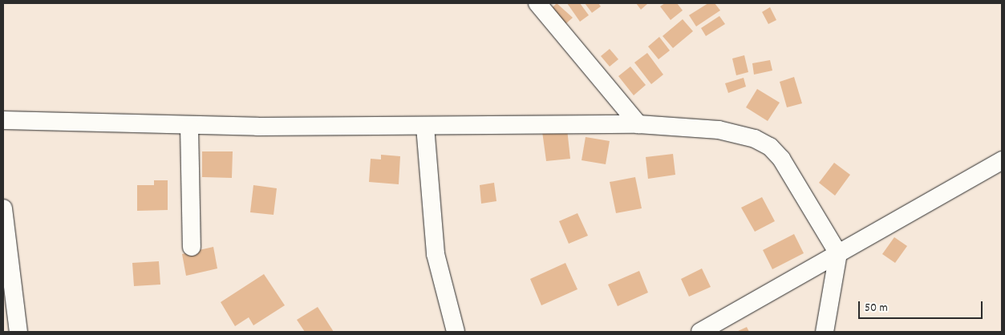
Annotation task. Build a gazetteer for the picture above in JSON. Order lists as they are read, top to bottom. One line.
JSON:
{"scale_bar":"50 m"}
